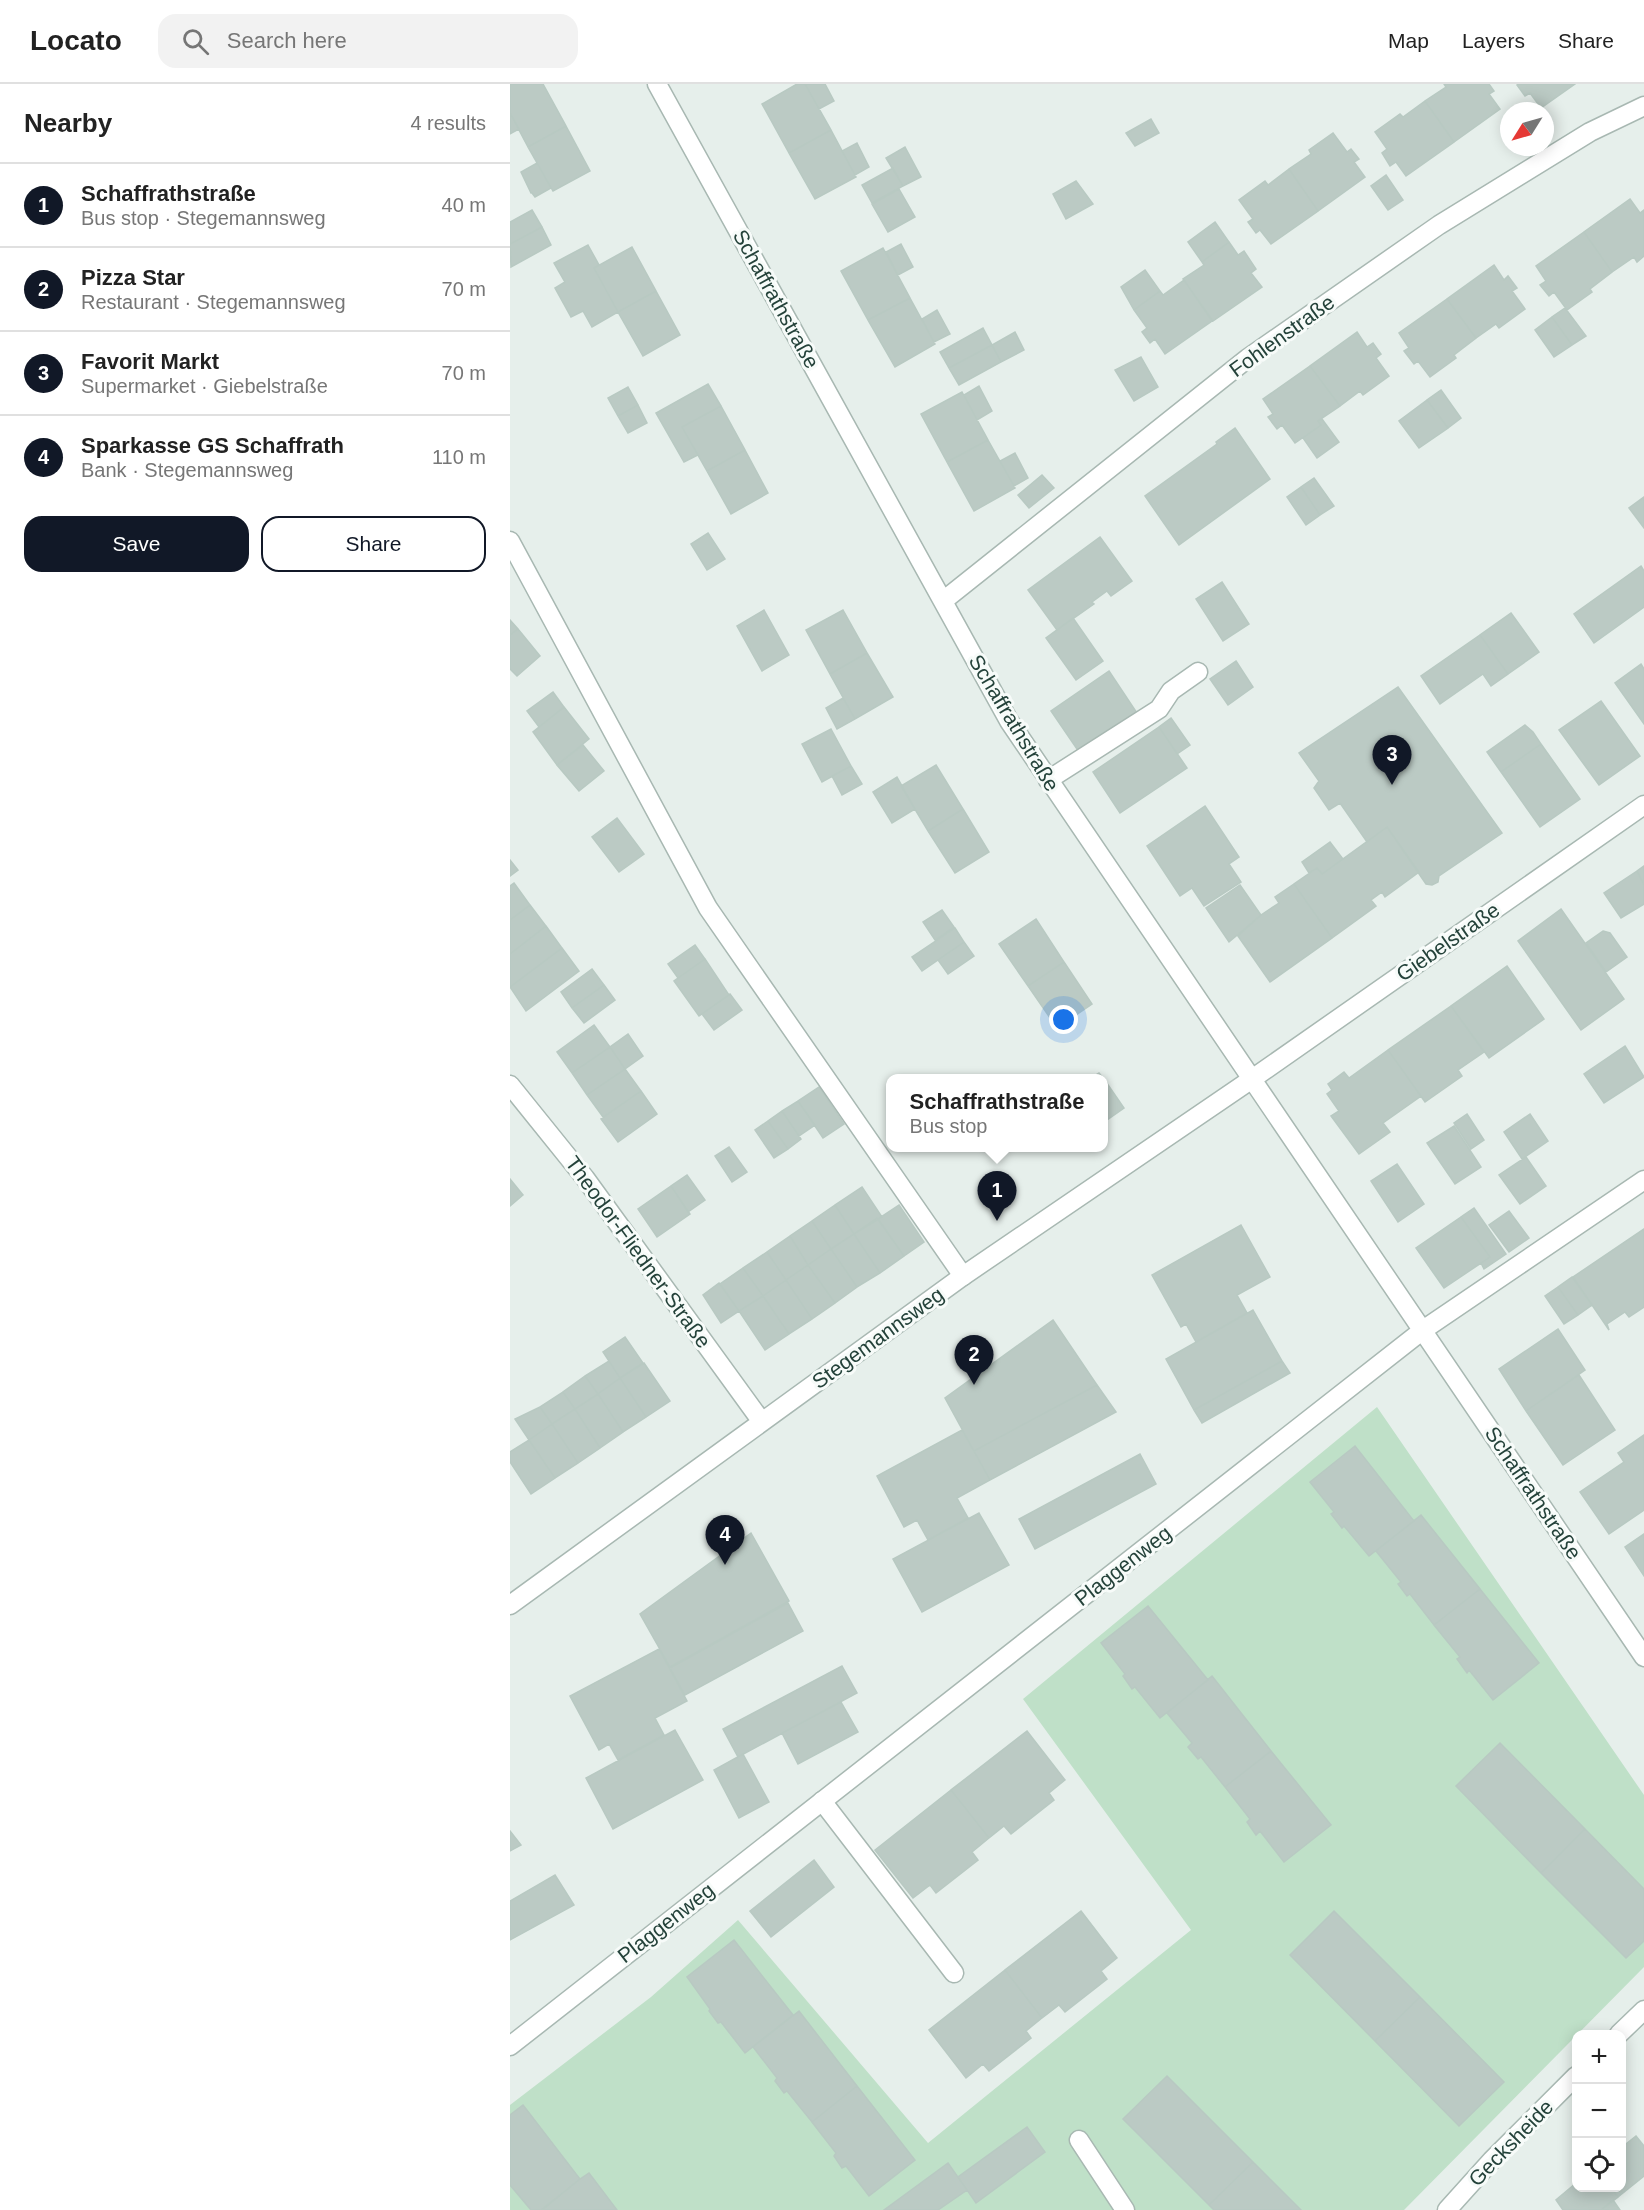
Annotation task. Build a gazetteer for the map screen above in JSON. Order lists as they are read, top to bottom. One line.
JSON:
{"streets":{"street":["Schaffrathstraße","Fohlenstraße","Giebelstraße","Theodor-Fliedner-Straße","Stegemannsweg","Plaggenweg","Gecksheide"]},"crossings":[["Schaffrathstraße","Fohlenstraße"],["Schaffrathstraße","Giebelstraße"],["Schaffrathstraße","Stegemannsweg"],["Schaffrathstraße","Plaggenweg"],["Giebelstraße","Stegemannsweg"],["Theodor-Fliedner-Straße","Stegemannsweg"]],"north":"bottom left","page":{"header":"Locato","search":"Search here","nav":["Map","Layers","Share"],"heading":["Nearby","4 results"],"list":[{"mark":"1","name":"Schaffrathstraße","note":"Bus stop · Stegemannsweg","value":"40 m"},{"mark":"2","name":"Pizza Star","note":"Restaurant · Stegemannsweg","value":"70 m"},{"mark":"3","name":"Favorit Markt","note":"Supermarket · Giebelstraße","value":"70 m"},{"mark":"4","name":"Sparkasse GS Schaffrath","note":"Bank · Stegemannsweg","value":"110 m"}],"buttons":["Save","Share"],"pins":["3","1","2","4"],"popup":["Schaffrathstraße","Bus stop"],"map_buttons":["+","−"]}}
